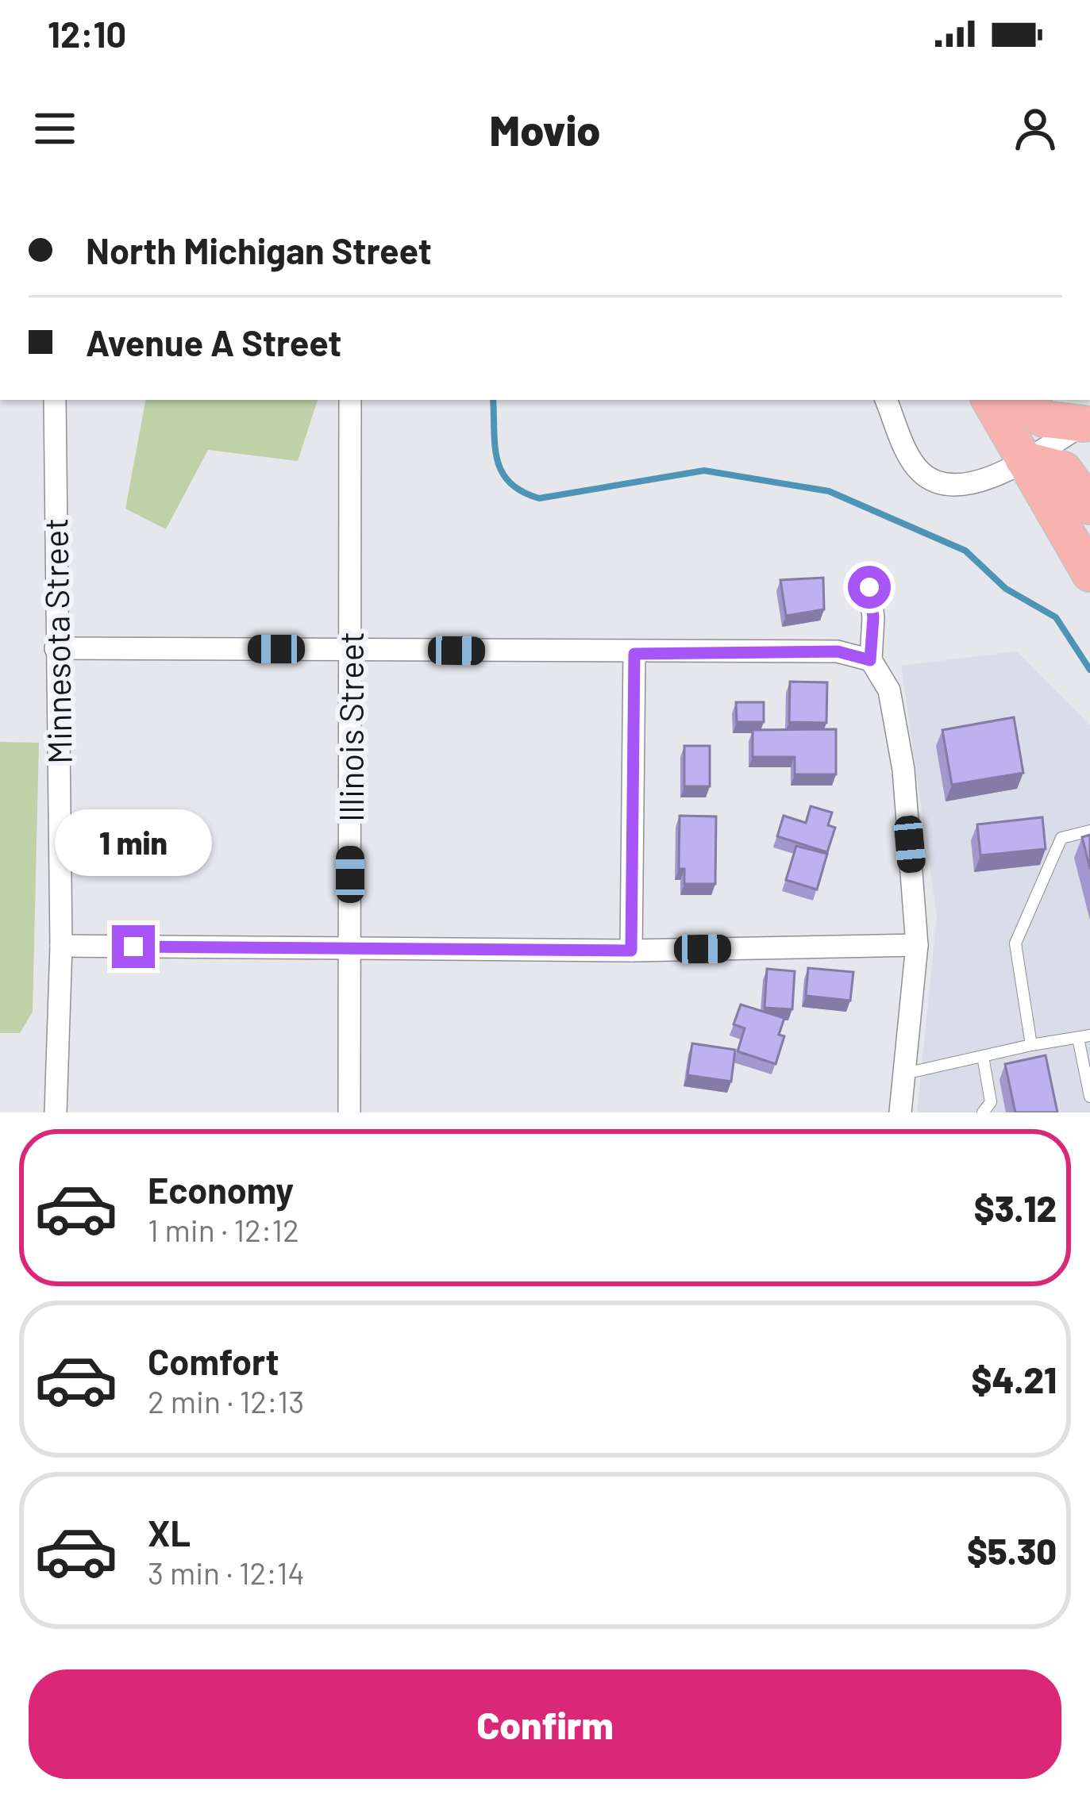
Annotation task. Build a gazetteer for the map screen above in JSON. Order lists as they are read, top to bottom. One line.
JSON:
{"streets":{"street":["Minnesota Street","Illinois Street"]},"page":{"status":"12:10","header":"Movio","banner":["North Michigan Street","Avenue A Street"],"bubble":"1 min","list":[{"name":"Economy","note":"1 min · 12:12","value":"$3.12"},{"name":"Comfort","note":"2 min · 12:13","value":"$4.21"},{"name":"XL","note":"3 min · 12:14","value":"$5.30"}],"buttons":"Confirm"}}
